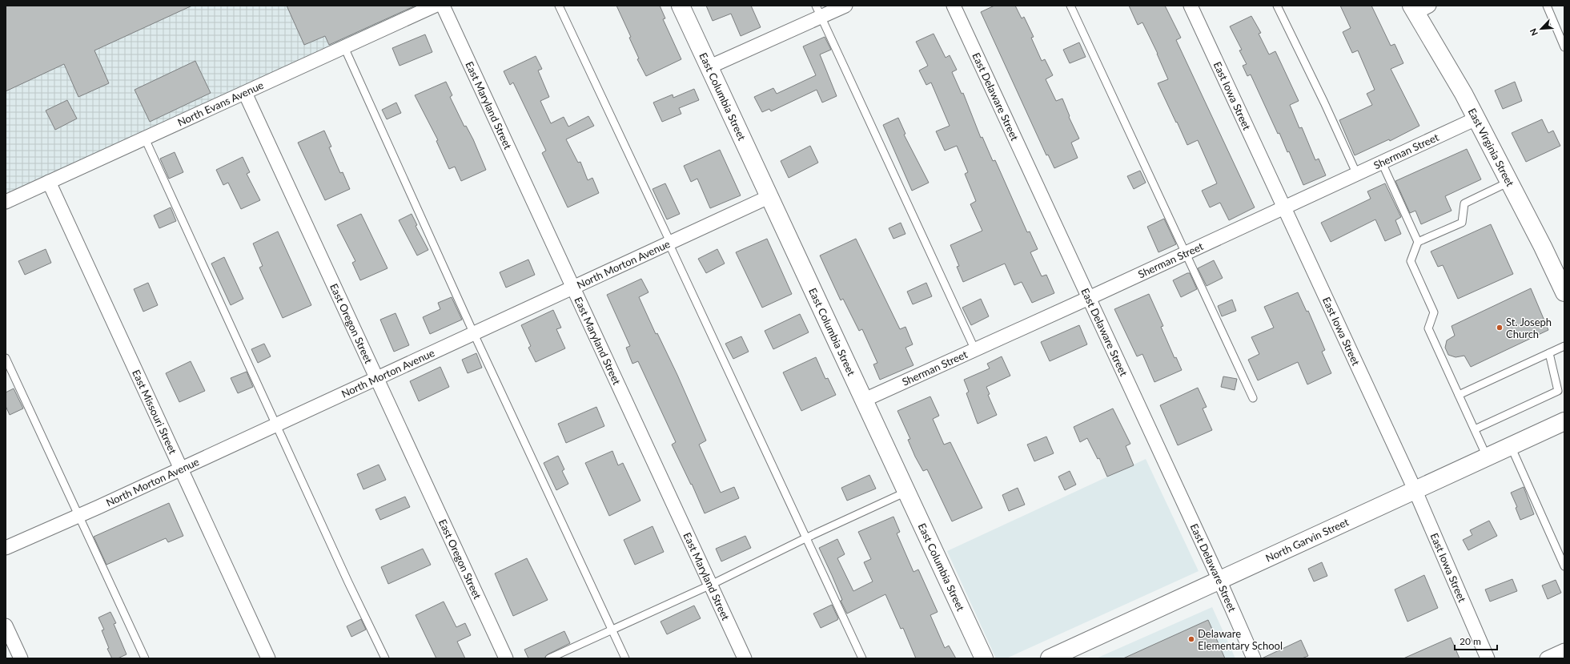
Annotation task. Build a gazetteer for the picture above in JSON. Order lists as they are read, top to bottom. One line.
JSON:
{"streets":{"main road":["East Columbia Street","East Virginia Street","North Garvin Street"],"street":["East Iowa Street","East Delaware Street","North Evans Avenue","East Maryland Street","Sherman Street","North Morton Avenue","East Oregon Street","East Missouri Street"]},"crossings":[["East Iowa Street","Sherman Street"],["East Iowa Street","North Garvin Street"],["East Columbia Street","Sherman Street"],["East Columbia Street","North Morton Avenue"],["East Delaware Street","Sherman Street"],["East Delaware Street","North Garvin Street"],["North Evans Avenue","East Oregon Street"],["North Evans Avenue","East Missouri Street"],["East Maryland Street","North Morton Avenue"],["East Virginia Street","Sherman Street"],["North Morton Avenue","East Oregon Street"],["North Morton Avenue","East Missouri Street"]],"places":["St. Joseph Church","Delaware Elementary School"],"scale_bar":"20 m","north":"bottom left"}
